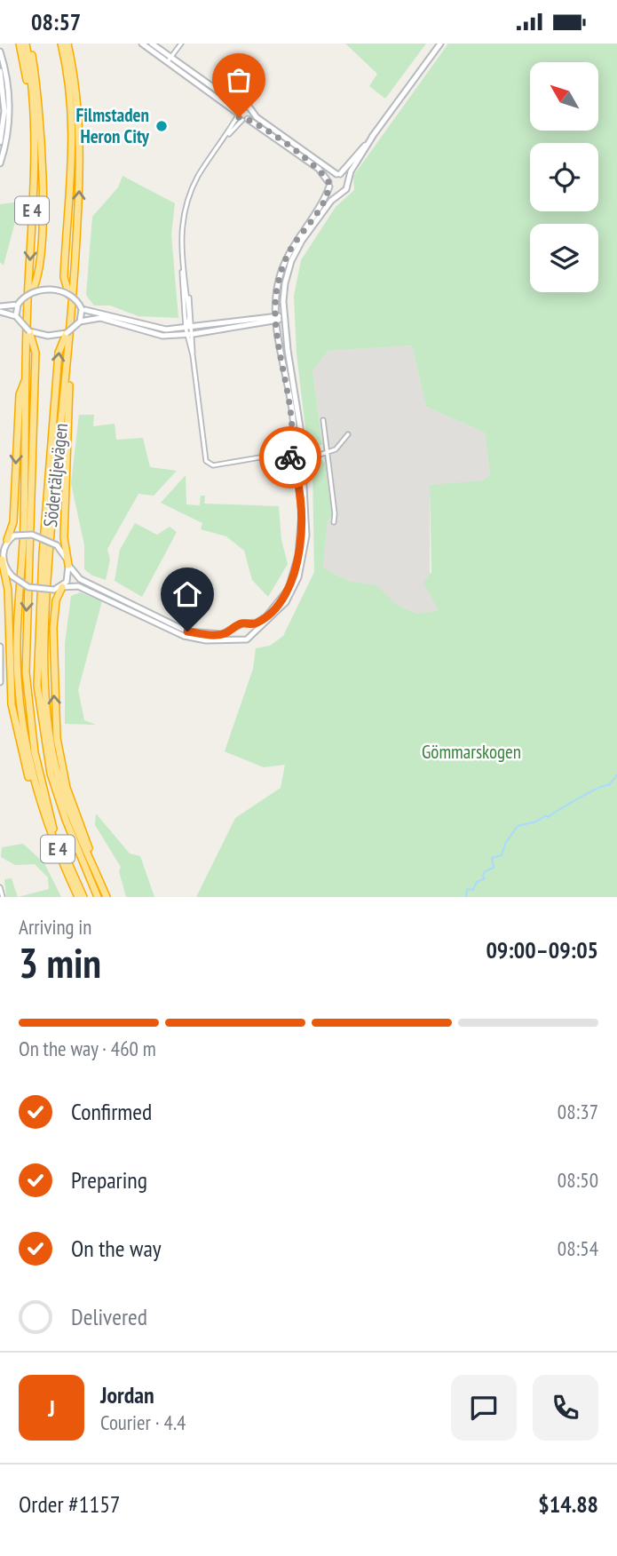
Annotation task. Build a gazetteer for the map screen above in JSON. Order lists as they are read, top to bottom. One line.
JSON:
{"streets":{"highway":["E 4","Södertäljevägen"]},"parks":["Gömmarskogen"],"places":["Filmstaden Heron City"],"north":"top left","page":{"status":"08:57","heading":["3 min","Arriving in","09:00–09:05"],"panel":["Jordan","Courier · 4.4","Order #1157","$14.88"],"bar":"On the way · 460 m","list":[["Confirmed","08:37"],["Preparing","08:50"],["On the way","08:54"],"Delivered"],"round":"J"}}
